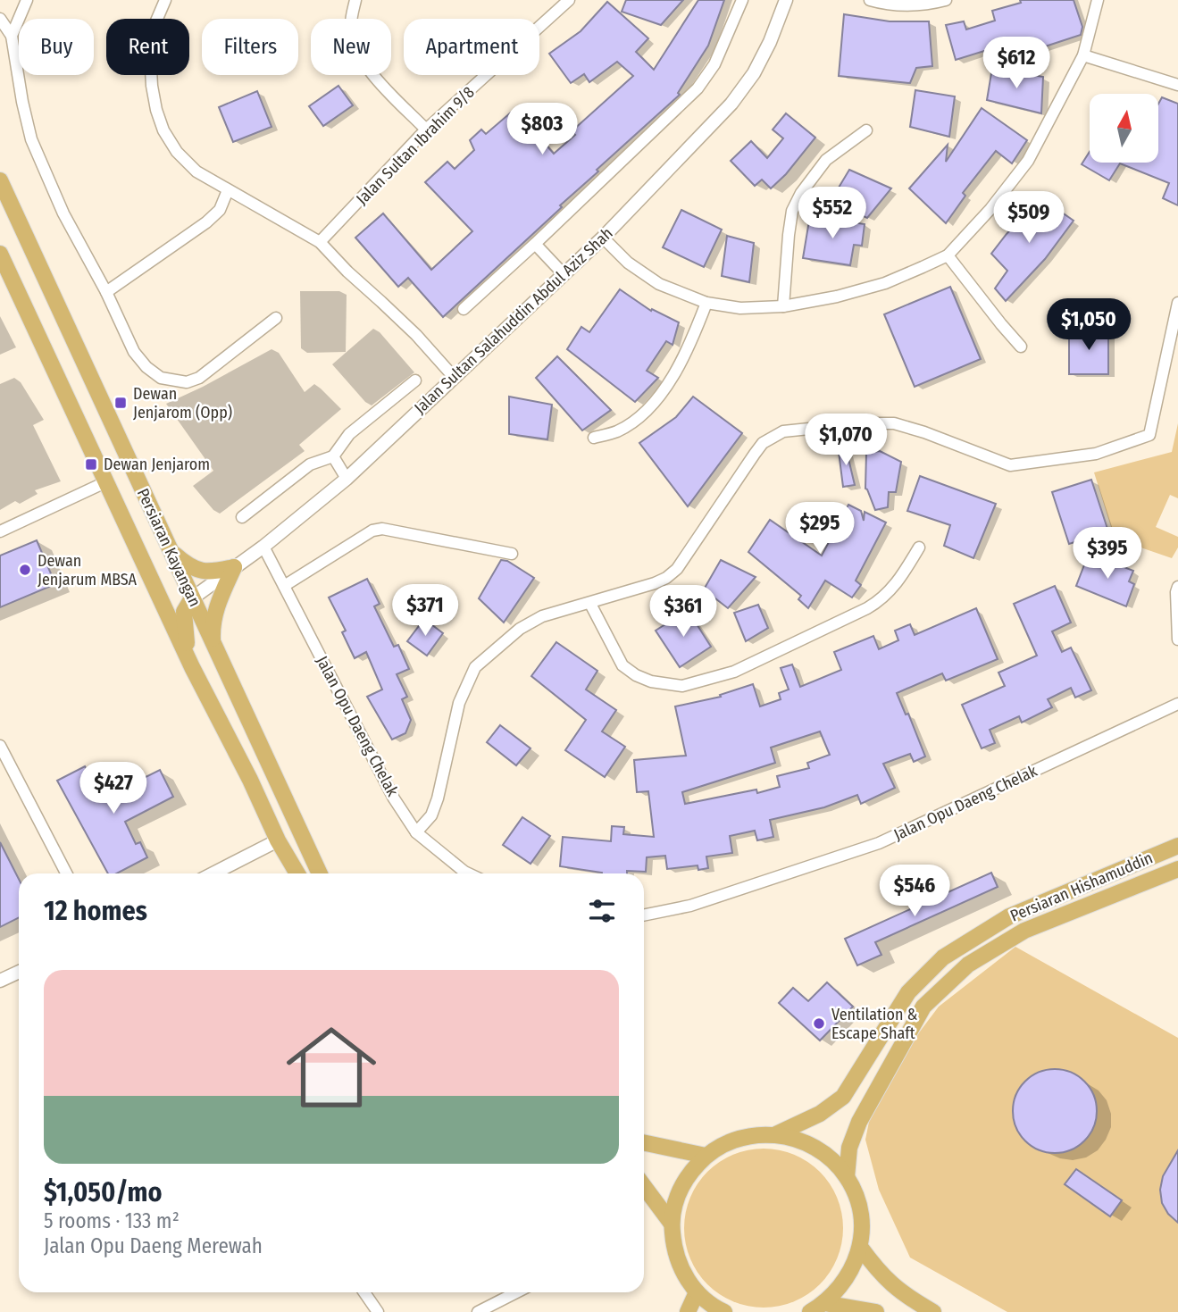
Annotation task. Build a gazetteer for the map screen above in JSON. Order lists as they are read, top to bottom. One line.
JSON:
{"streets":{"main road":["Persiaran Kayangan","Persiaran Hishamuddin"],"street":["Jalan Sultan Ibrahim 9/8","Jalan Sultan Salahuddin Abdul Aziz Shah","Jalan Opu Daeng Chelak"]},"crossings":[["Jalan Sultan Salahuddin Abdul Aziz Shah","Persiaran Kayangan"],["Jalan Sultan Salahuddin Abdul Aziz Shah","Jalan Opu Daeng Chelak"]],"places":{"transit":["Dewan Jenjarom (Opp)","Dewan Jenjarom"],"other":["Dewan Jenjarum MBSA","Ventilation & Escape Shaft"]},"north":"top","page":{"chip":["Buy","Rent","Filters","New","Apartment"],"price":["$612","$803","$552","$509","$1,050","$1,070","$295","$395","$371","$361","$427","$546"],"heading":"12 homes","list":[{"name":"$1,050/mo","note":"5 rooms · 133 m² · Jalan Opu Daeng Merewah"}]}}
